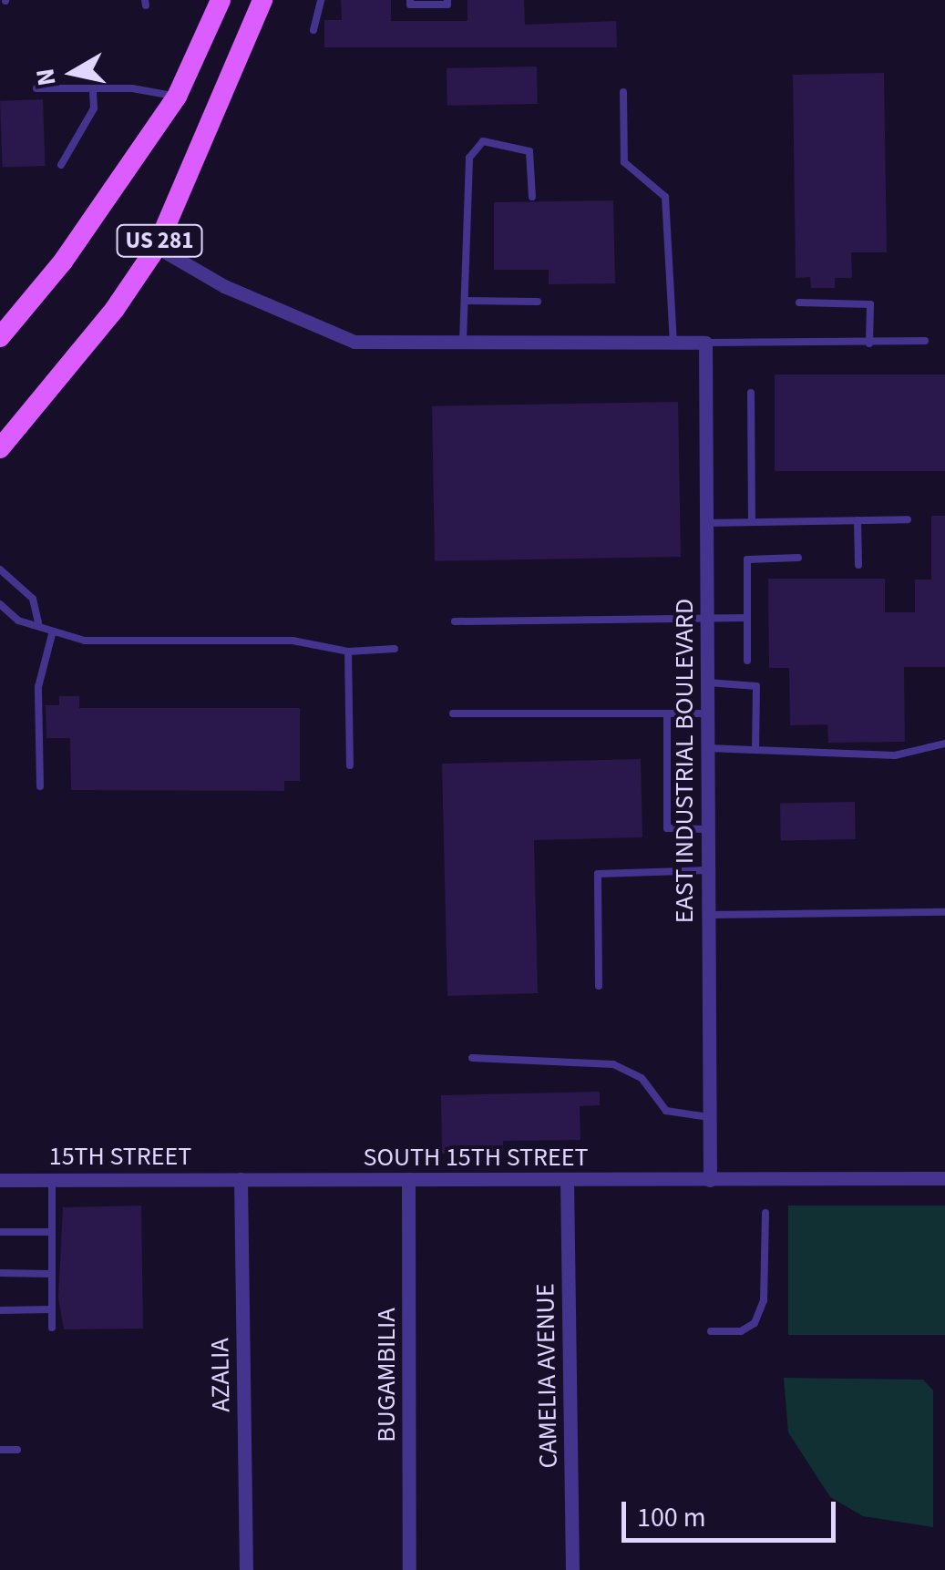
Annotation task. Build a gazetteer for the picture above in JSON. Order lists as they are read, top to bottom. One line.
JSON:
{"streets":{"main road":["US 281"],"street":["EAST INDUSTRIAL BOULEVARD","15TH STREET","SOUTH 15TH STREET","AZALIA","BUGAMBILIA","CAMELIA AVENUE"]},"crossings":[["EAST INDUSTRIAL BOULEVARD","SOUTH 15TH STREET"],["15TH STREET","SOUTH 15TH STREET"],["15TH STREET","AZALIA"],["SOUTH 15TH STREET","AZALIA"],["SOUTH 15TH STREET","BUGAMBILIA"],["SOUTH 15TH STREET","CAMELIA AVENUE"]],"scale_bar":"100 m","north":"left"}
